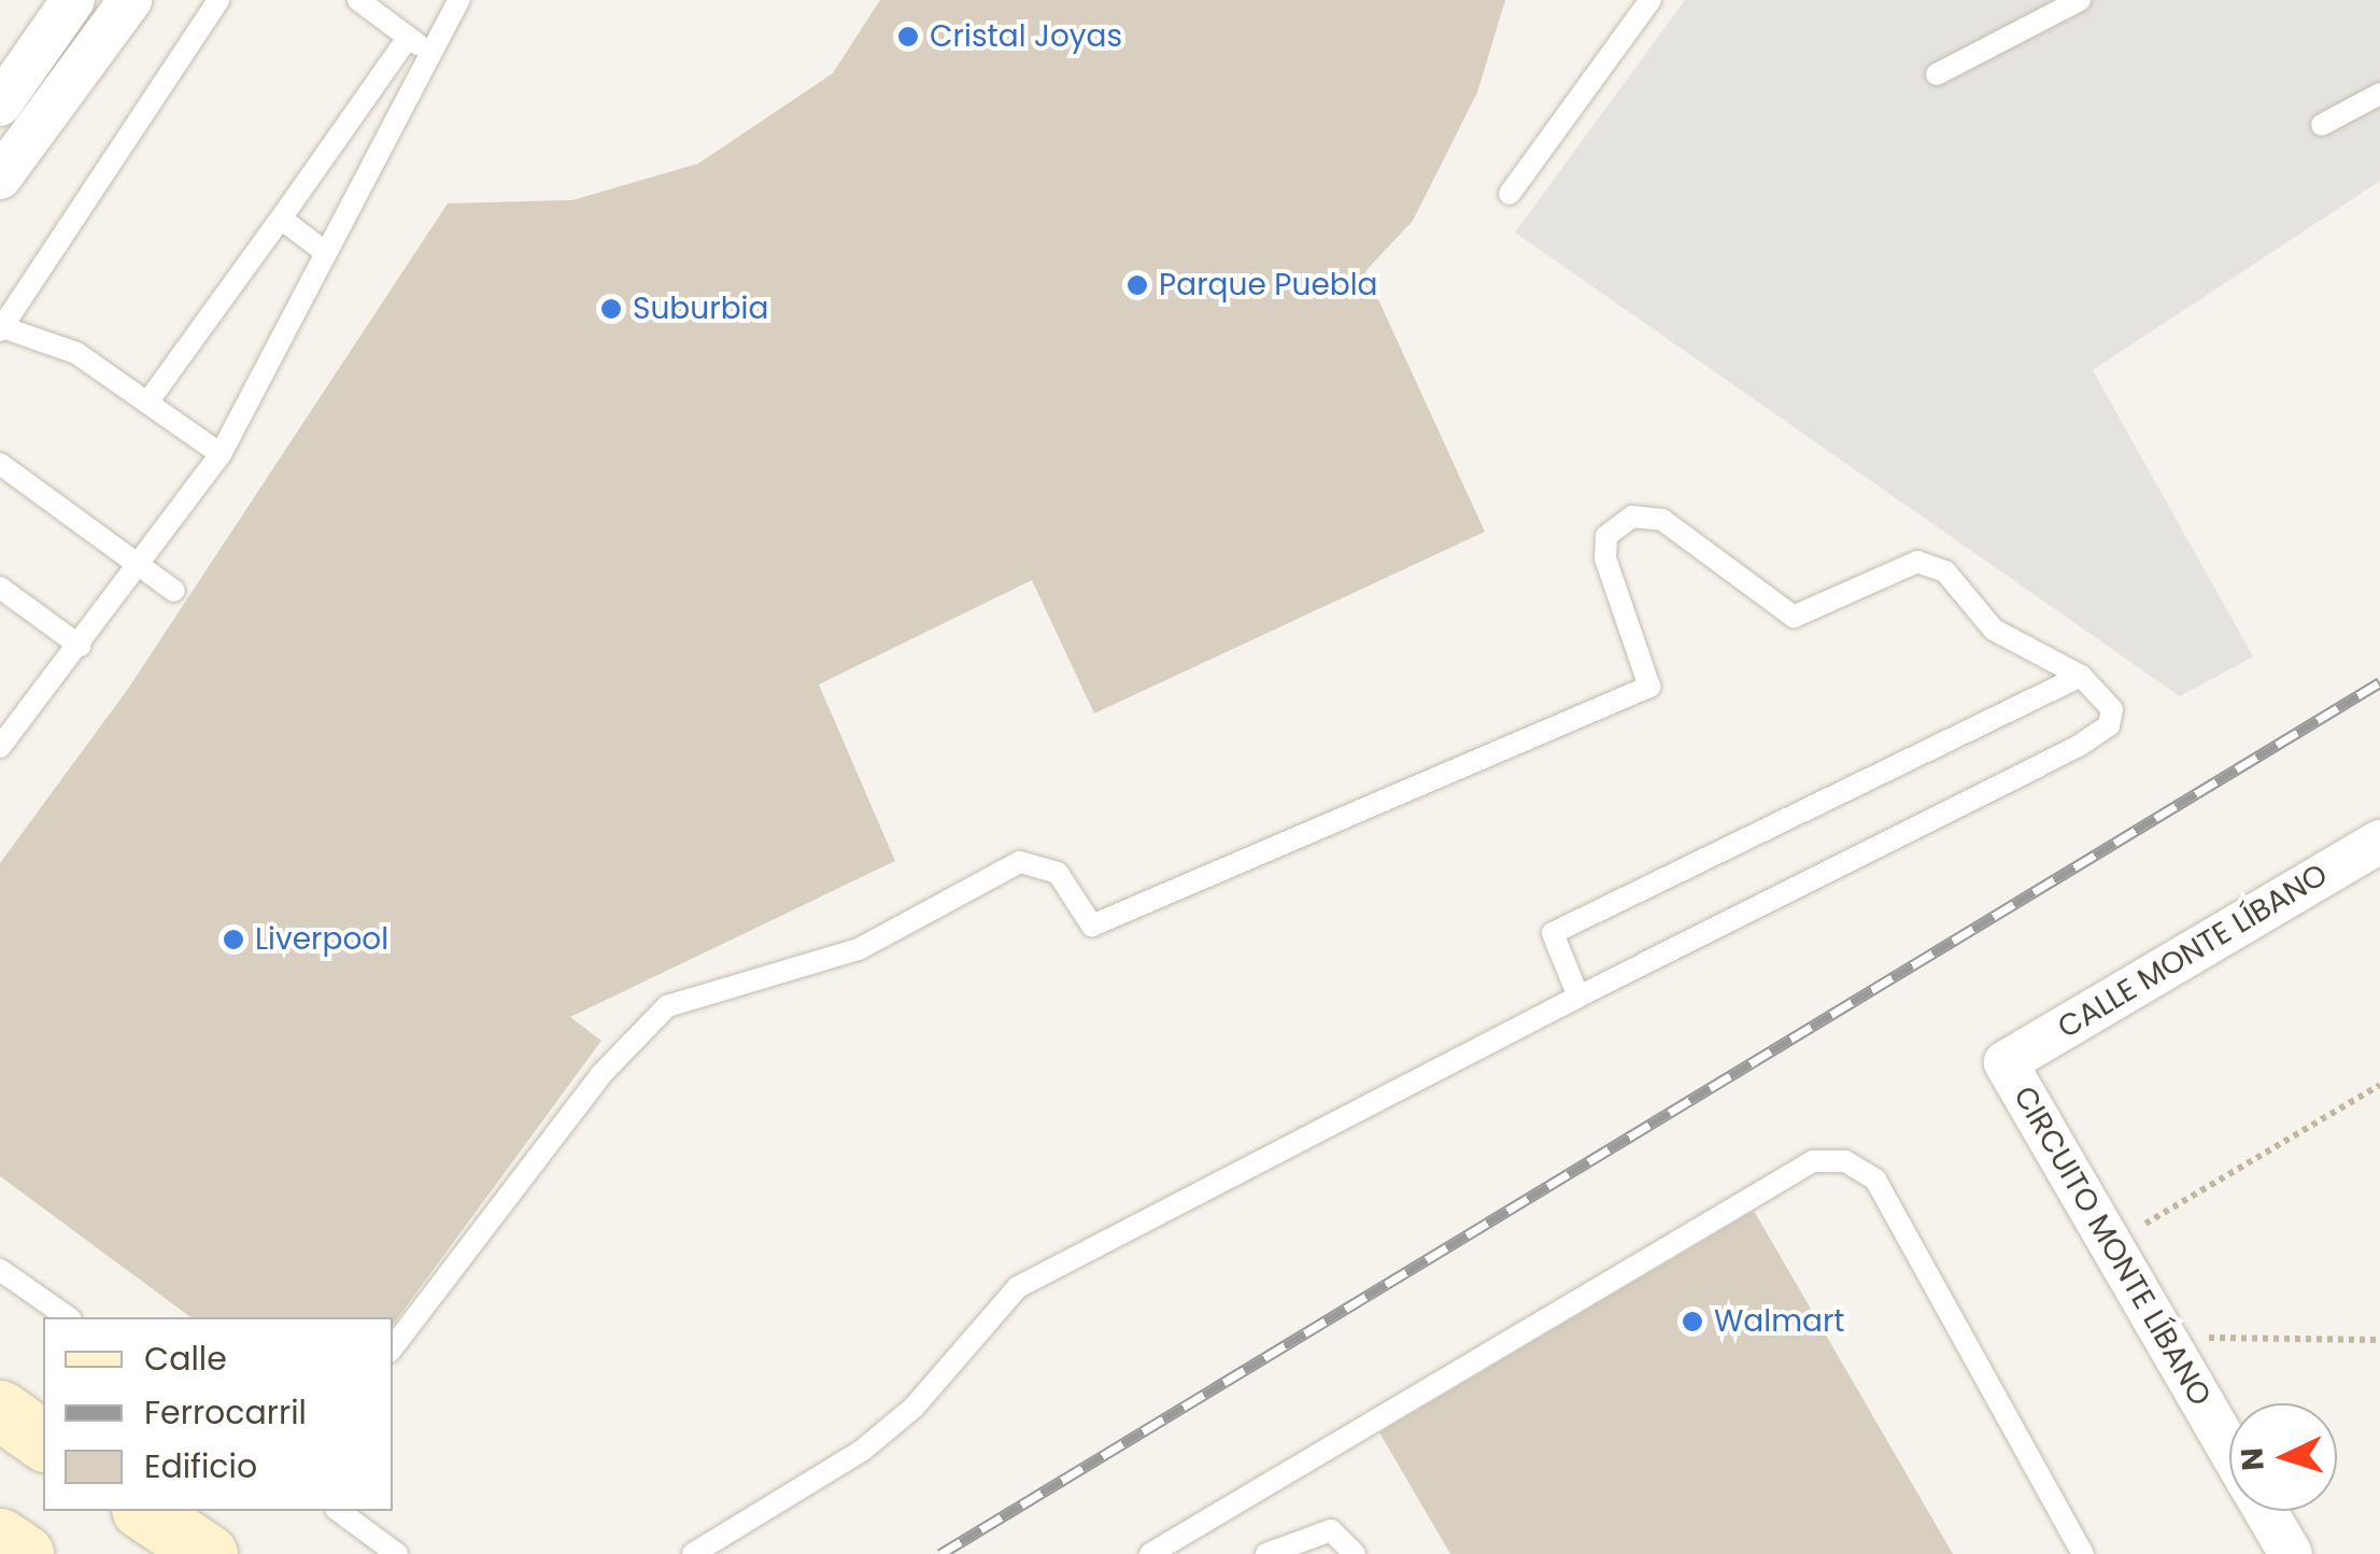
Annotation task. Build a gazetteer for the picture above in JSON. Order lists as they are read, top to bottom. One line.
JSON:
{"streets":{"street":["CALLE MONTE LÍBANO","CIRCUITO MONTE LÍBANO"]},"crossings":[["CALLE MONTE LÍBANO","CIRCUITO MONTE LÍBANO"]],"places":["Cristal Joyas","Parque Puebla","Suburbia","Liverpool","Walmart"],"legend":["Calle","Ferrocarril","Edificio"],"north":"left"}
